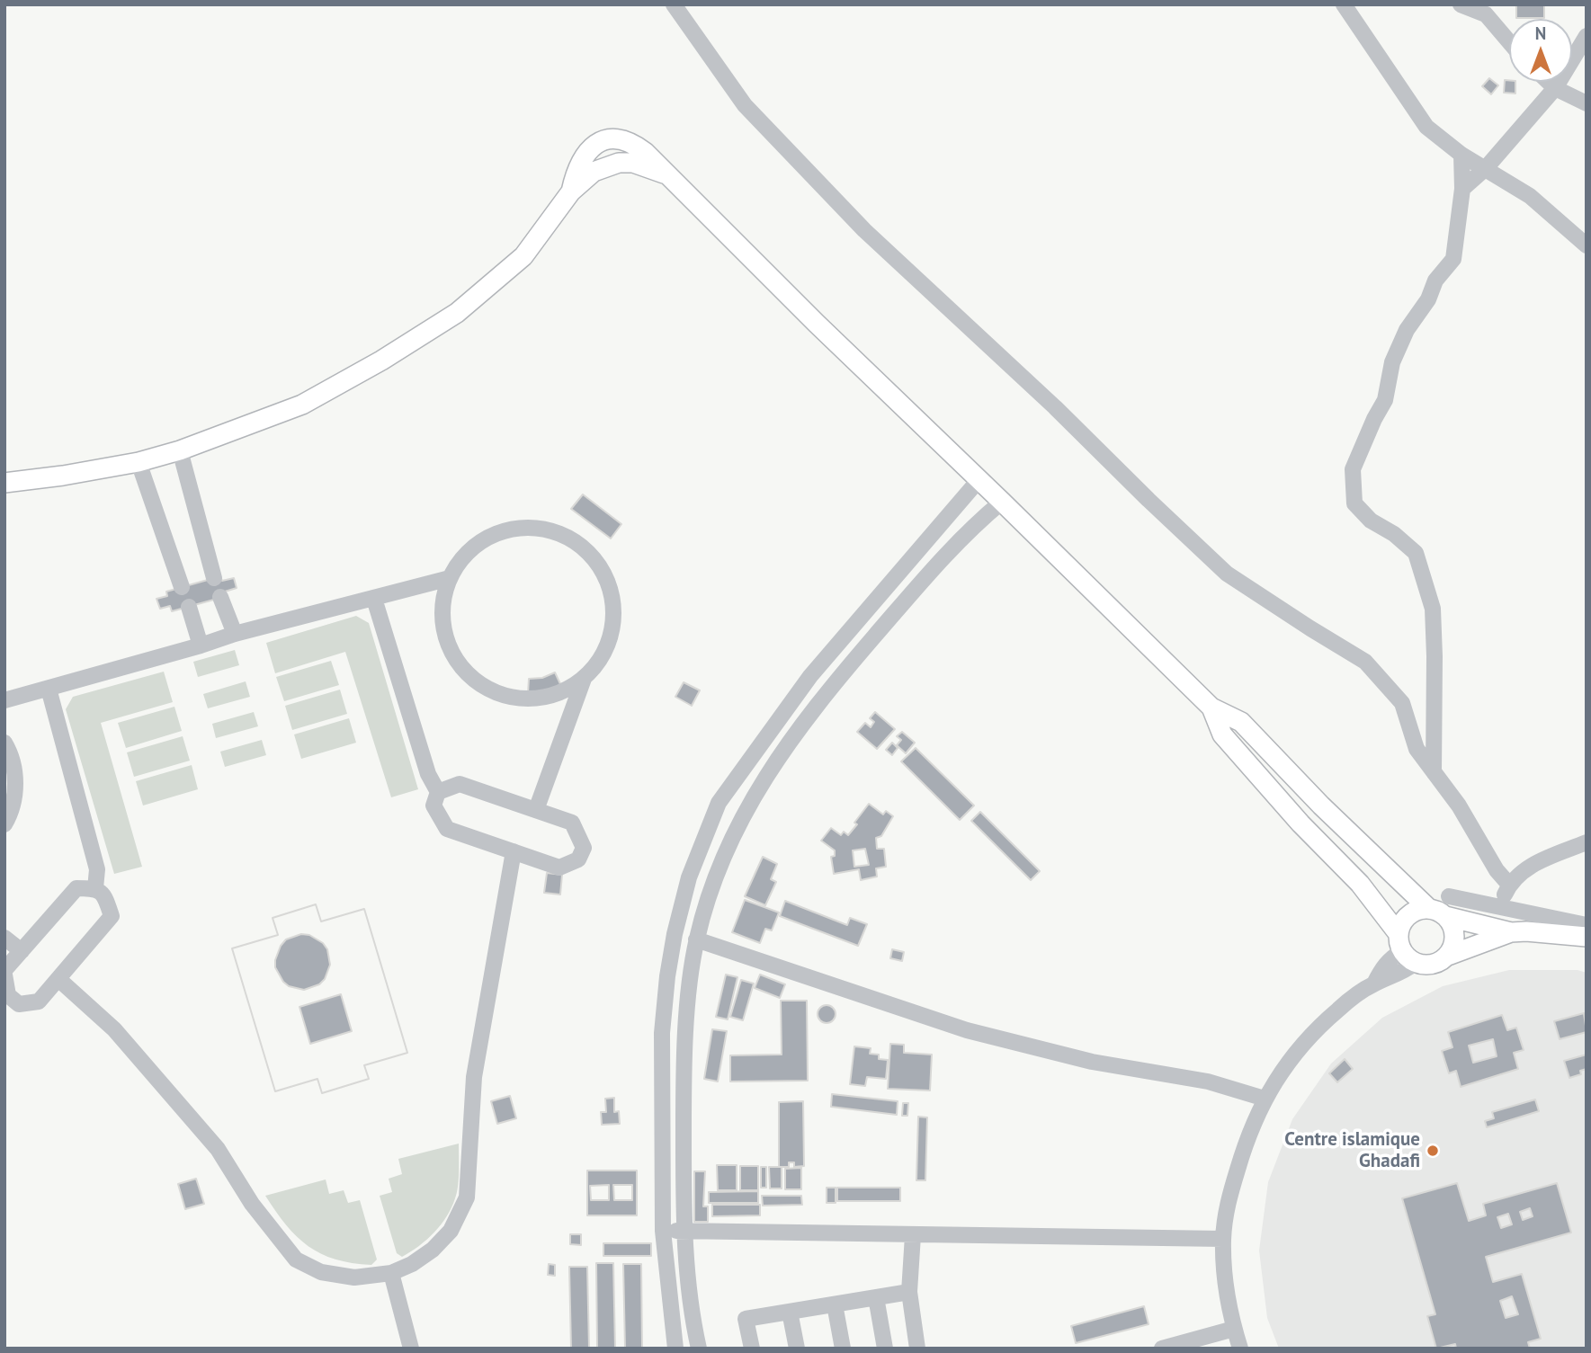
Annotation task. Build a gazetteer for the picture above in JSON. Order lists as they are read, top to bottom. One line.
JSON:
{"places":["Centre islamique Ghadafi"],"north":"top"}
